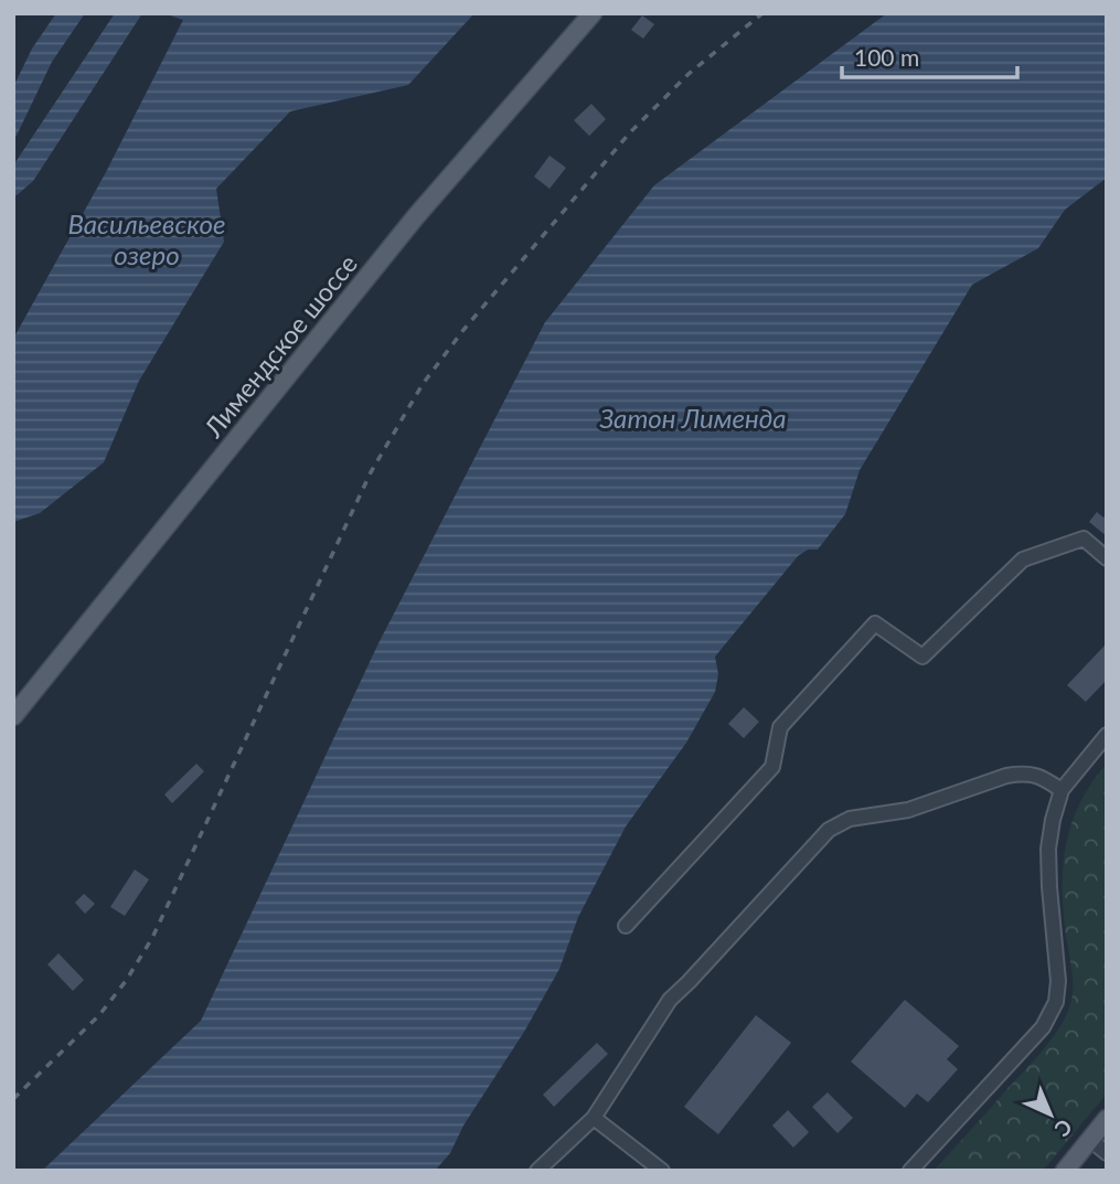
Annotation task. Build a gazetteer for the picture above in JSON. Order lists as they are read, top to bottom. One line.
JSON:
{"streets":{"main road":["Лимендское шоссе"]},"water":["Васильевское озеро","Затон Лименда"],"scale_bar":"100 m","north":"bottom right"}
